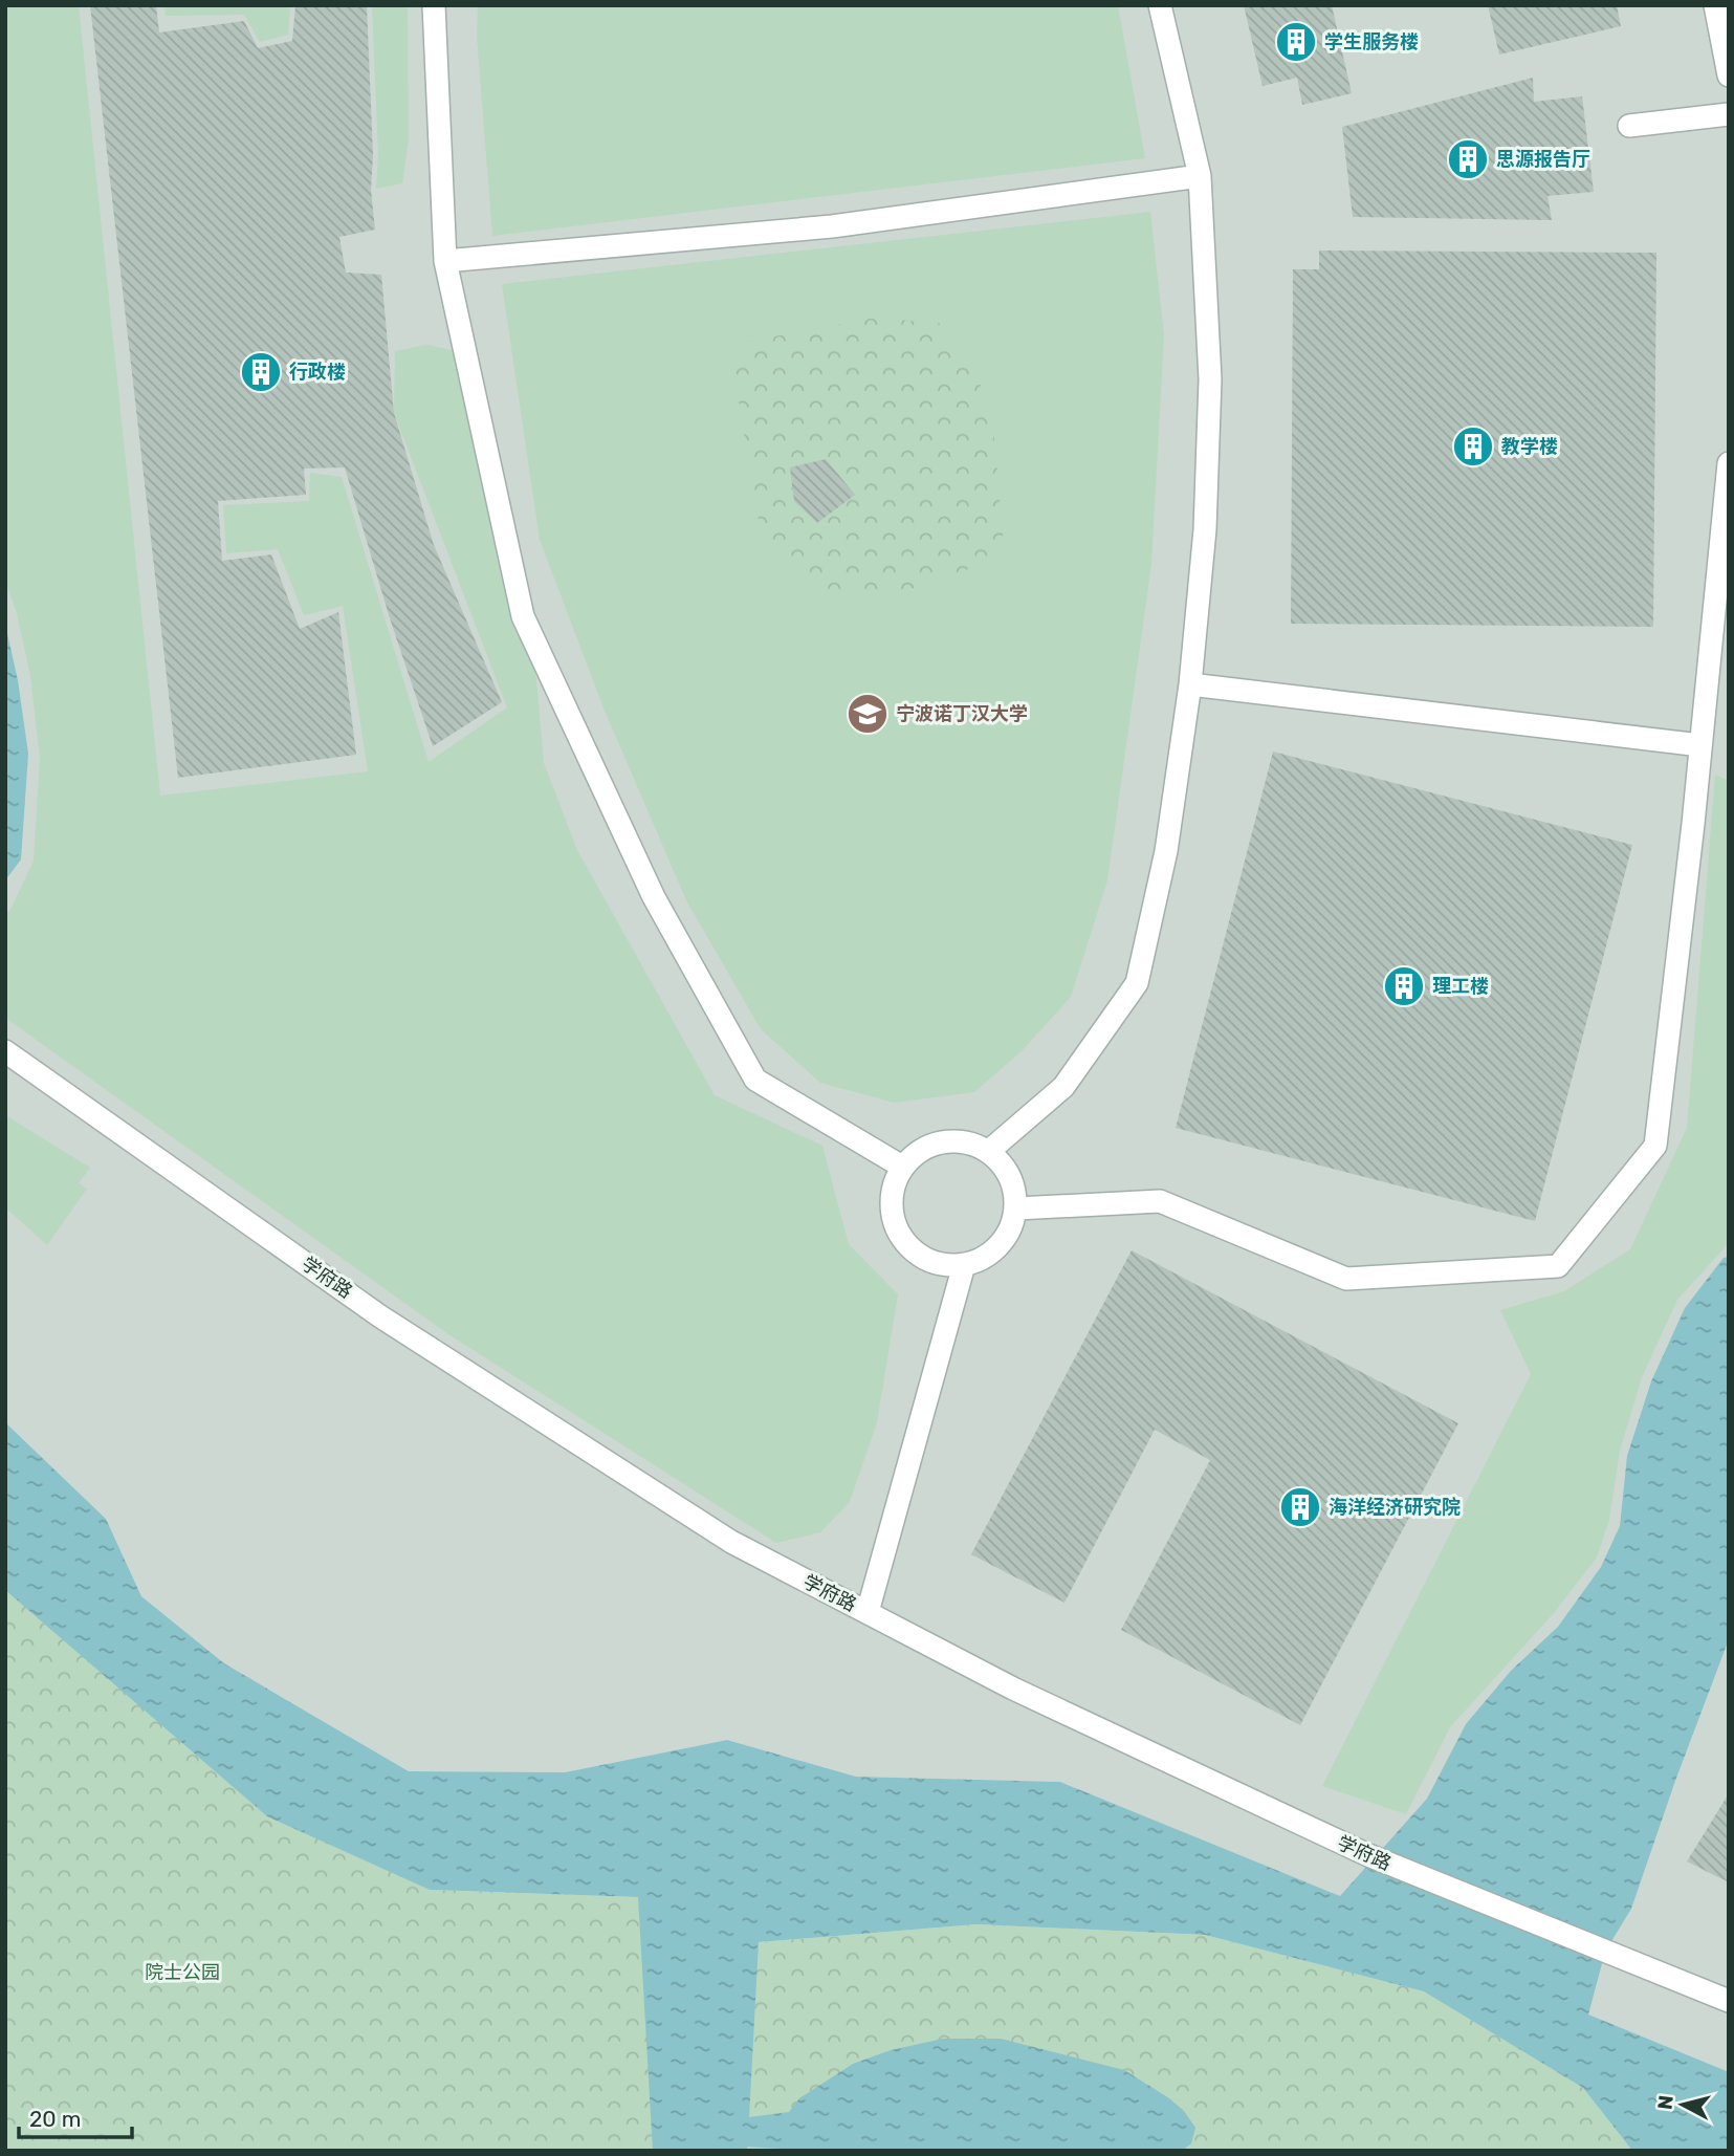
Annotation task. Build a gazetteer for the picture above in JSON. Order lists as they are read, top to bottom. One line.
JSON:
{"streets":{"street":["学府路"]},"parks":["院士公园"],"places":{"building":["学生服务楼","思源报告厅","行政楼","教学楼","理工楼","海洋经济研究院"],"school or university":["宁波诺丁汉大学"]},"scale_bar":"20 m","north":"left"}
